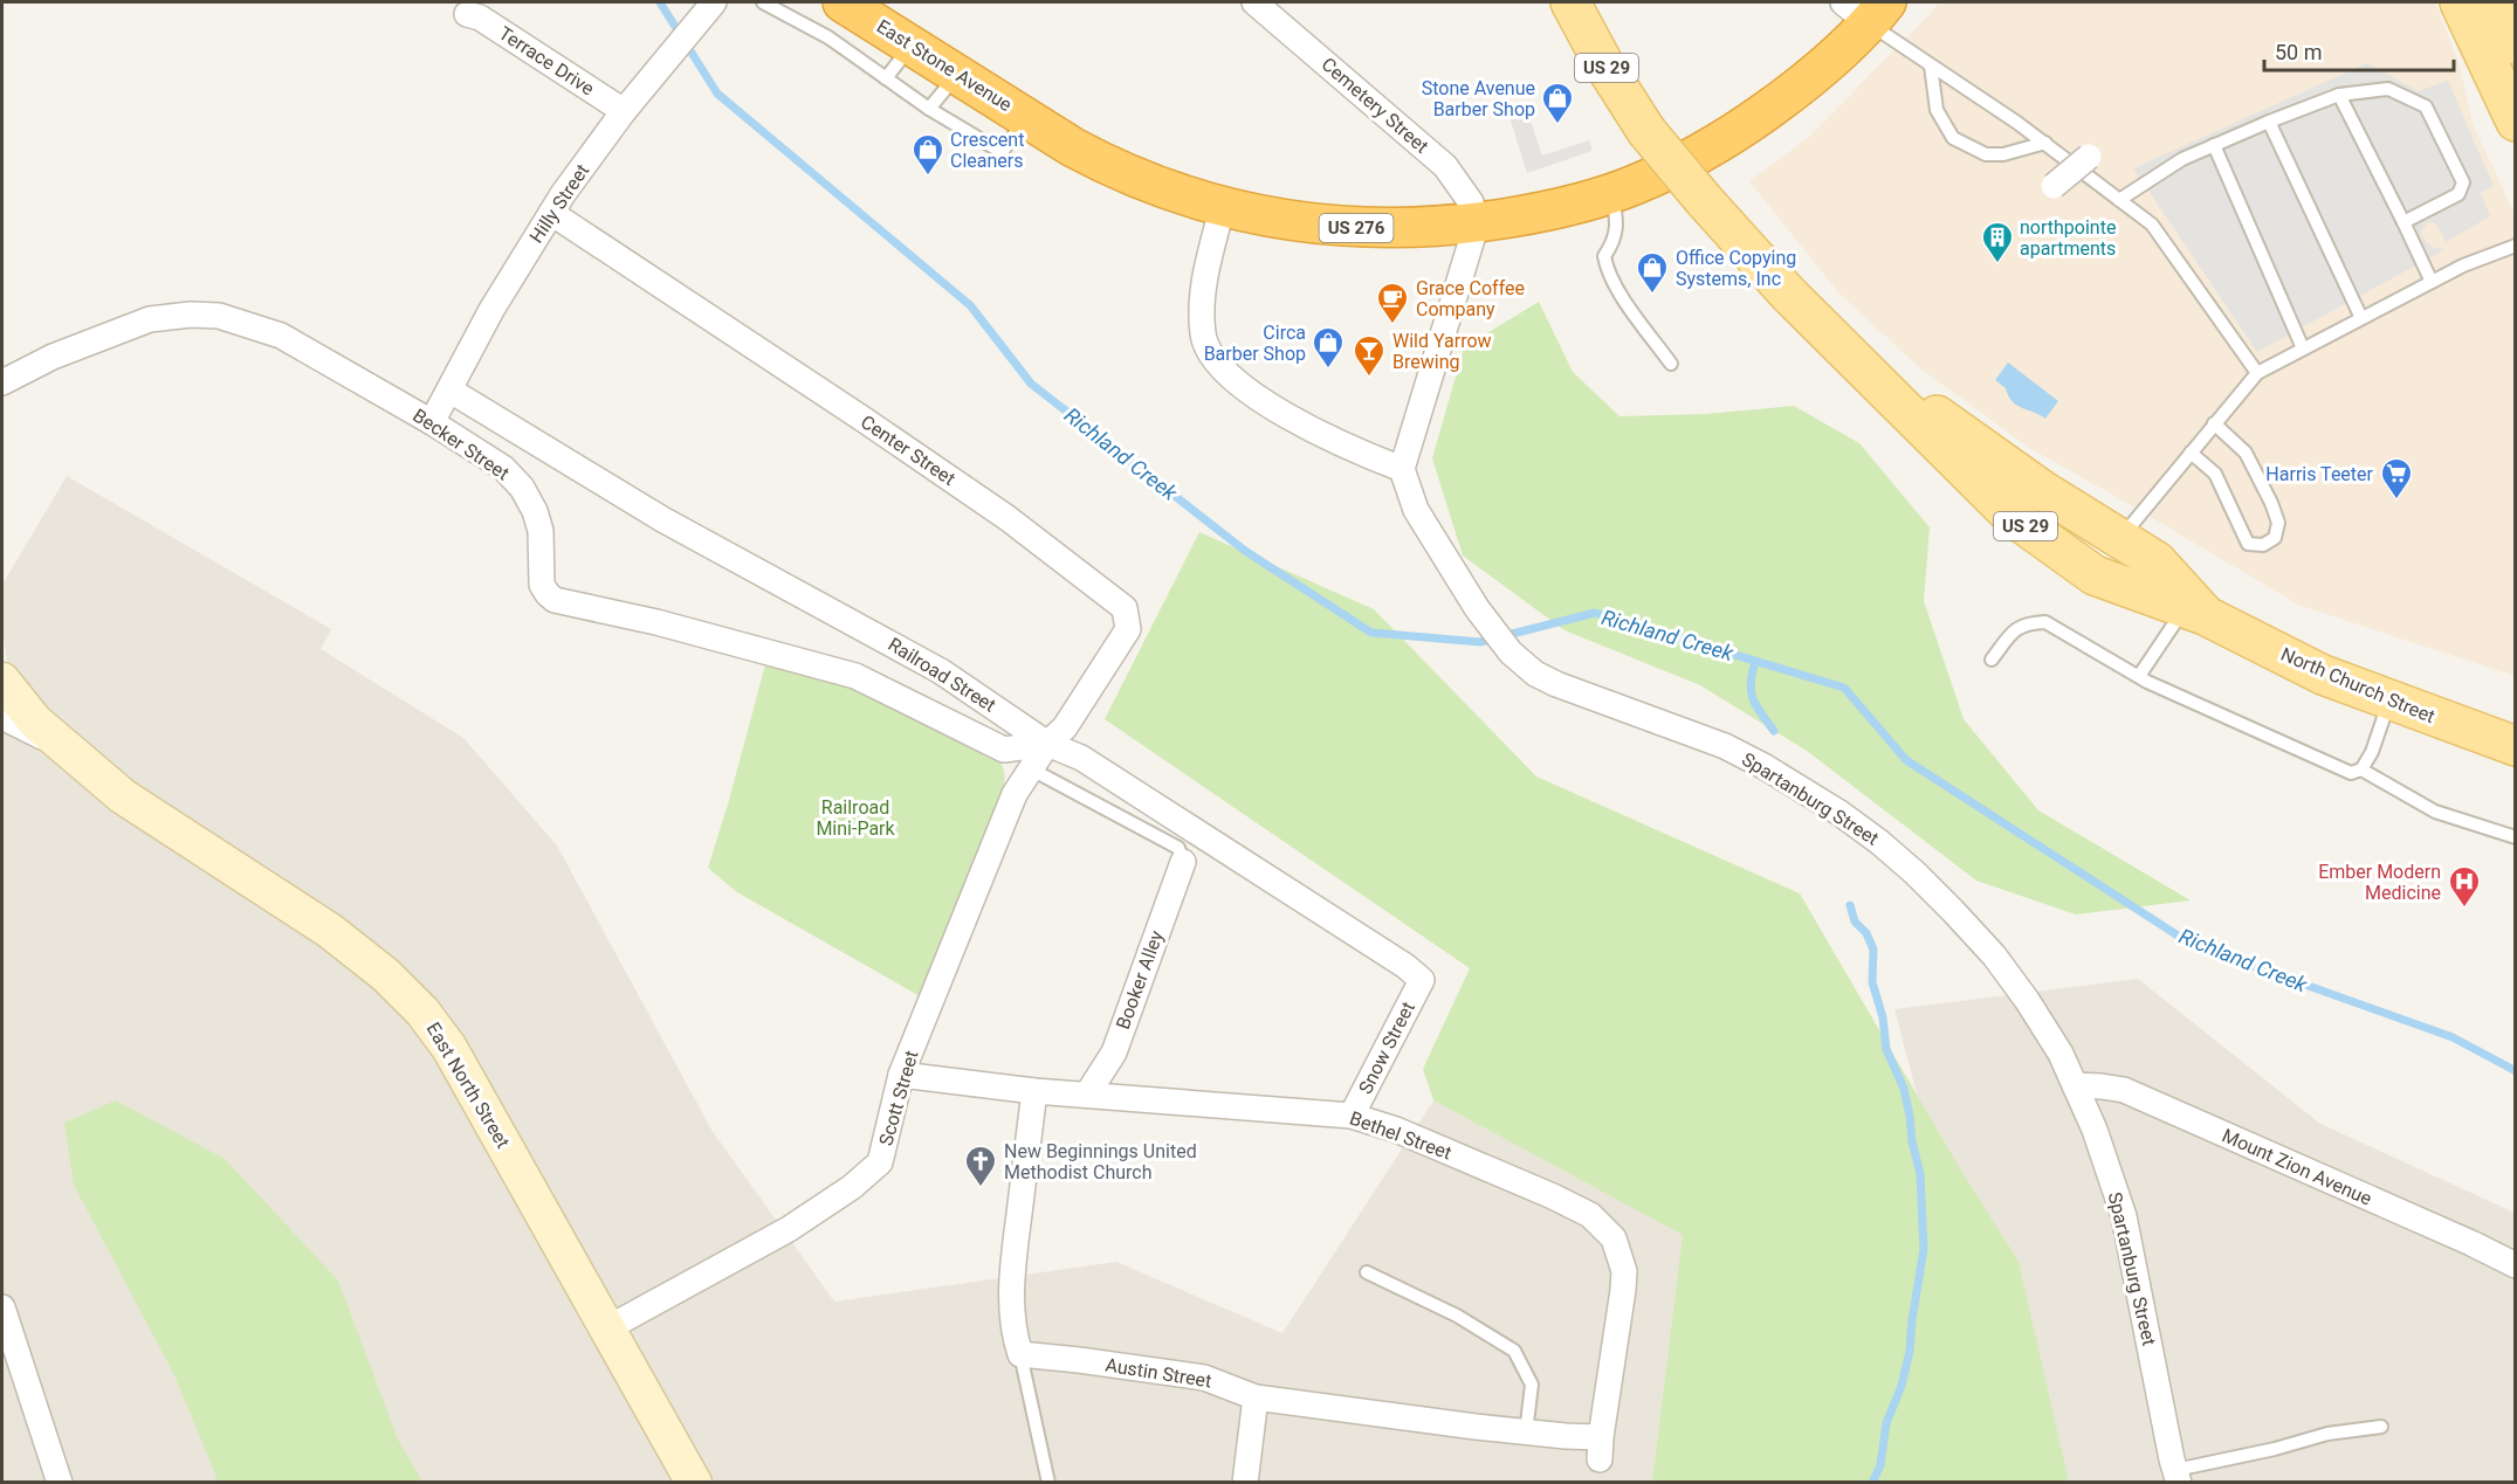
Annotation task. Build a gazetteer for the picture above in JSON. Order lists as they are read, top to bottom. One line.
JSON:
{"streets":{"highway":["East Stone Avenue","US 276"],"main road":["US 29","North Church Street","East North Street"],"street":["Terrace Drive","Cemetery Street","Hilly Street","Becker Street","Center Street","Railroad Street","Spartanburg Street","Booker Alley","Snow Street","Scott Street","Bethel Street","Mount Zion Avenue","Austin Street"]},"crossings":[["Terrace Drive","Hilly Street"],["East Stone Avenue","Cemetery Street"],["Hilly Street","Becker Street"],["Hilly Street","Center Street"],["Hilly Street","Railroad Street"],["Becker Street","Center Street"],["Becker Street","Railroad Street"],["Becker Street","Scott Street"],["Center Street","Railroad Street"],["Center Street","Scott Street"],["Railroad Street","Snow Street"],["Railroad Street","Scott Street"],["Spartanburg Street","Mount Zion Avenue"],["Booker Alley","Bethel Street"],["Snow Street","Bethel Street"],["East North Street","Scott Street"],["Scott Street","Bethel Street"],["Bethel Street","Austin Street"]],"water":["Richland Creek"],"parks":["Railroad Mini-Park"],"places":{"shop":["Stone Avenue Barber Shop","Crescent Cleaners","Office Copying Systems, Inc","Circa Barber Shop"],"building":["northpointe apartments"],"cafe":["Grace Coffee Company"],"bar":["Wild Yarrow Brewing"],"supermarket":["Harris Teeter"],"hospital":["Ember Modern Medicine"],"church":["New Beginnings United Methodist Church"]},"scale_bar":"50 m"}
